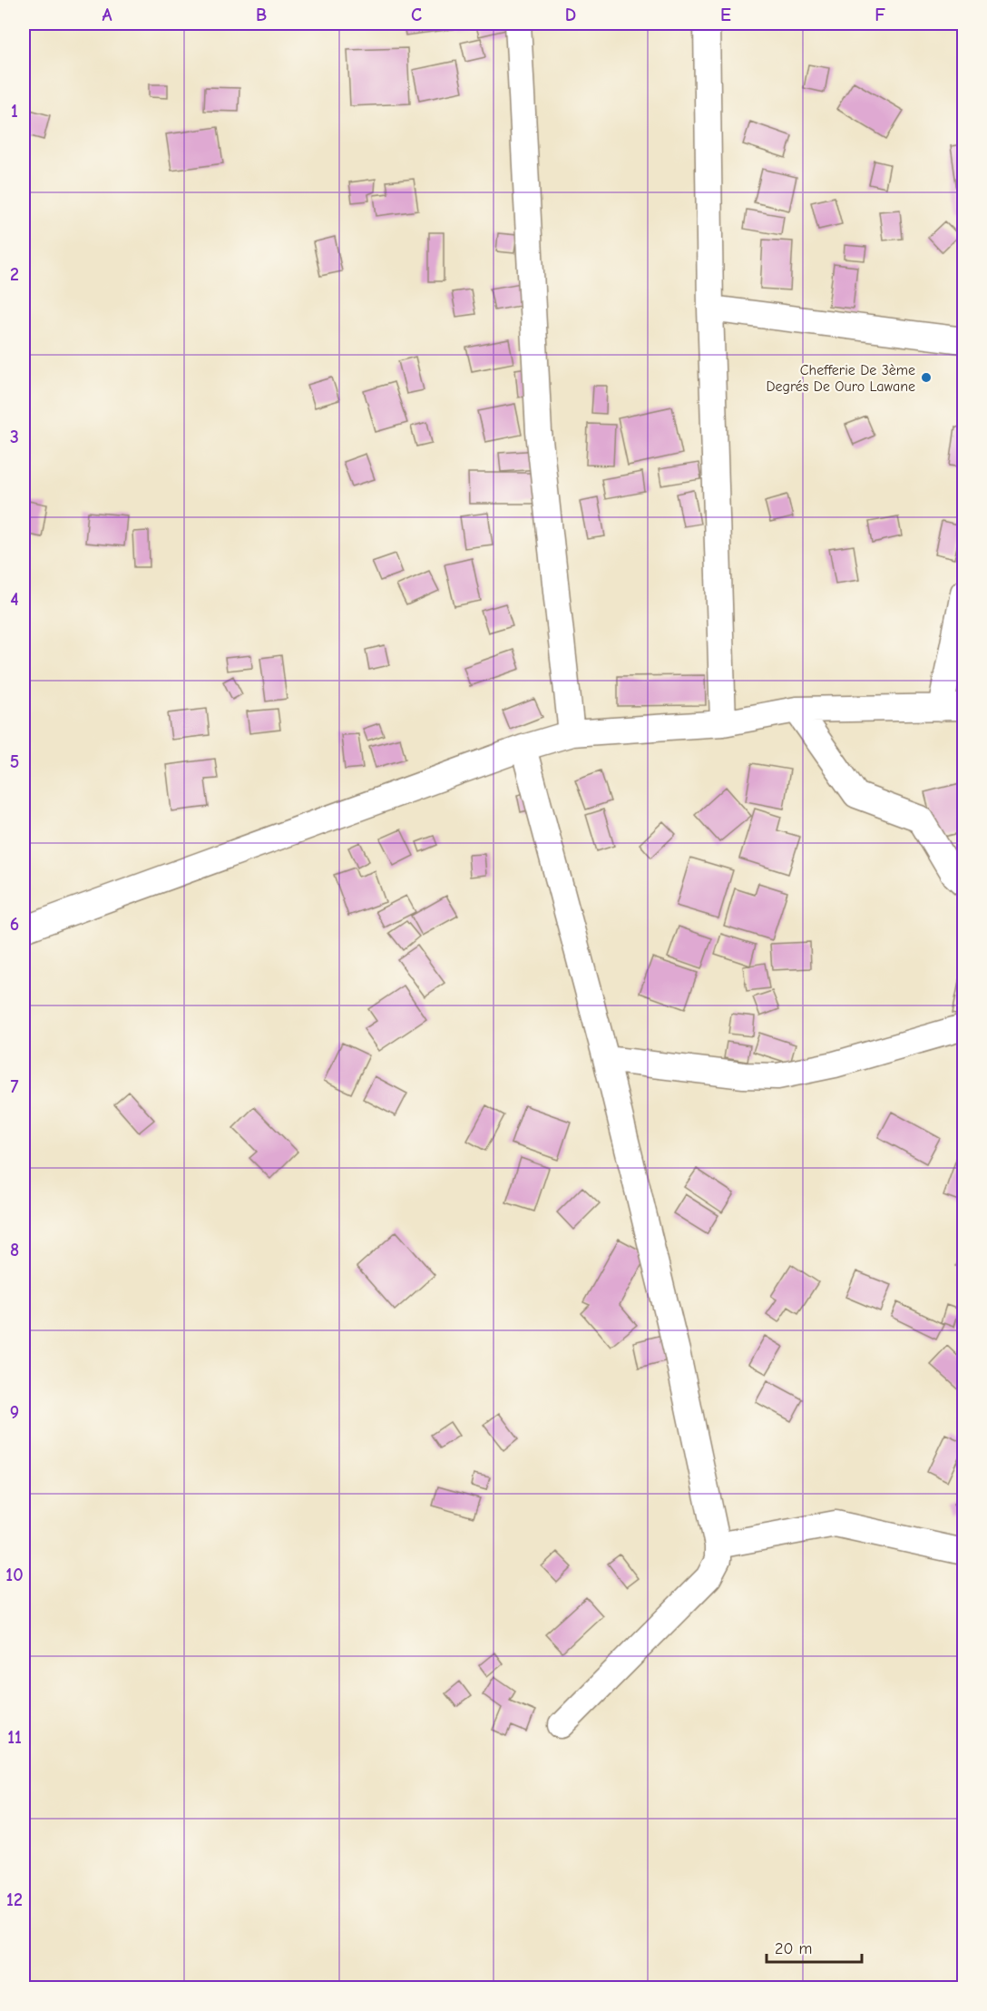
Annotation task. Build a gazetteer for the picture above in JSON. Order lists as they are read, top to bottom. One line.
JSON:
{"places":["Chefferie De 3ème Degrés De Ouro Lawane"],"scale_bar":"20 m","grid":{"columns":["A","B","C","D","E","F"],"rows":["1","2","3","4","5","6","7","8","9","10","11","12"]}}
